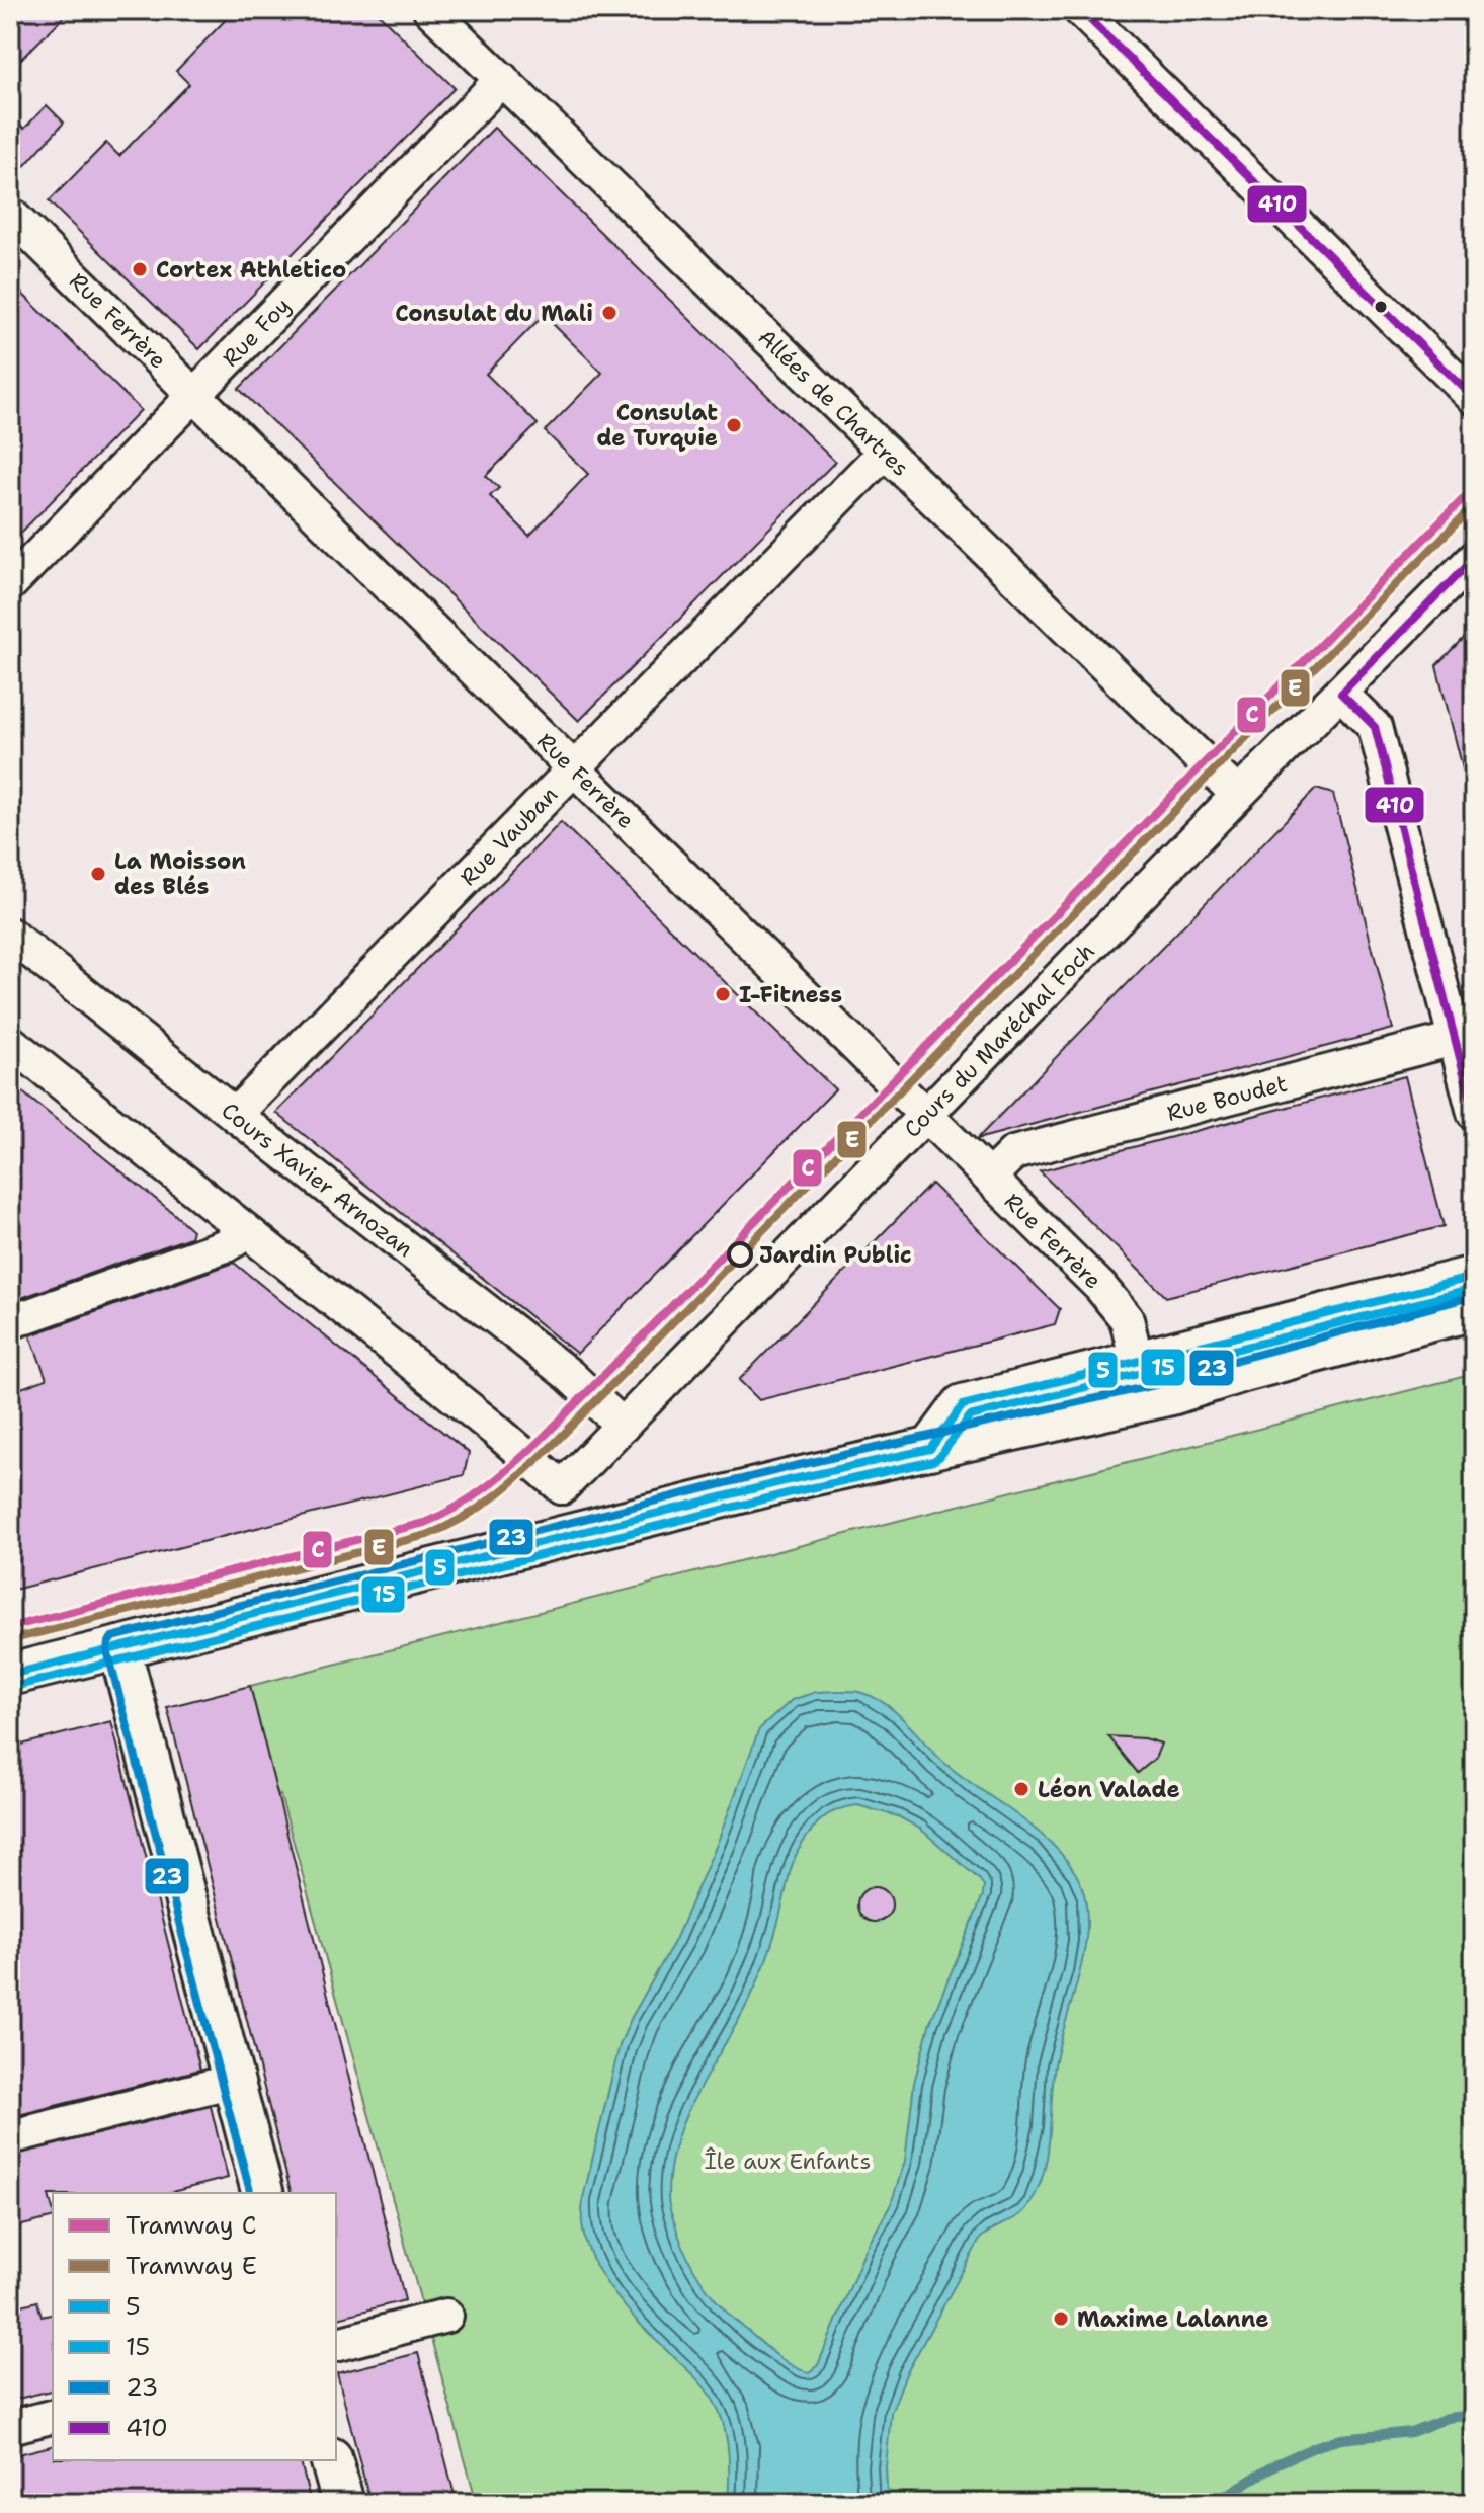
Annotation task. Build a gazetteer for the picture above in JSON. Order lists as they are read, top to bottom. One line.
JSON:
{"streets":{"street":["Rue Ferrère","Rue Foy","Allées de Chartres","Rue Vauban","Cours du Maréchal Foch","Rue Boudet","Cours Xavier Arnozan"]},"crossings":[["Rue Ferrère","Rue Foy"],["Rue Ferrère","Rue Vauban"],["Rue Ferrère","Cours du Maréchal Foch"],["Rue Ferrère","Rue Boudet"],["Rue Foy","Allées de Chartres"],["Allées de Chartres","Rue Vauban"],["Allées de Chartres","Cours du Maréchal Foch"],["Rue Vauban","Cours Xavier Arnozan"],["Cours du Maréchal Foch","Cours Xavier Arnozan"]],"parks":["Île aux Enfants"],"places":["Cortex Athletico","Consulat du Mali","Consulat de Turquie","La Moisson des Blés","I-Fitness","Jardin Public","Léon Valade","Maxime Lalanne"],"lines":["transit line 410","tram line C","tram line E","transit line 5","transit line 15","transit line 23"],"legend":["Tramway C","Tramway E","5","15","23","410"]}
